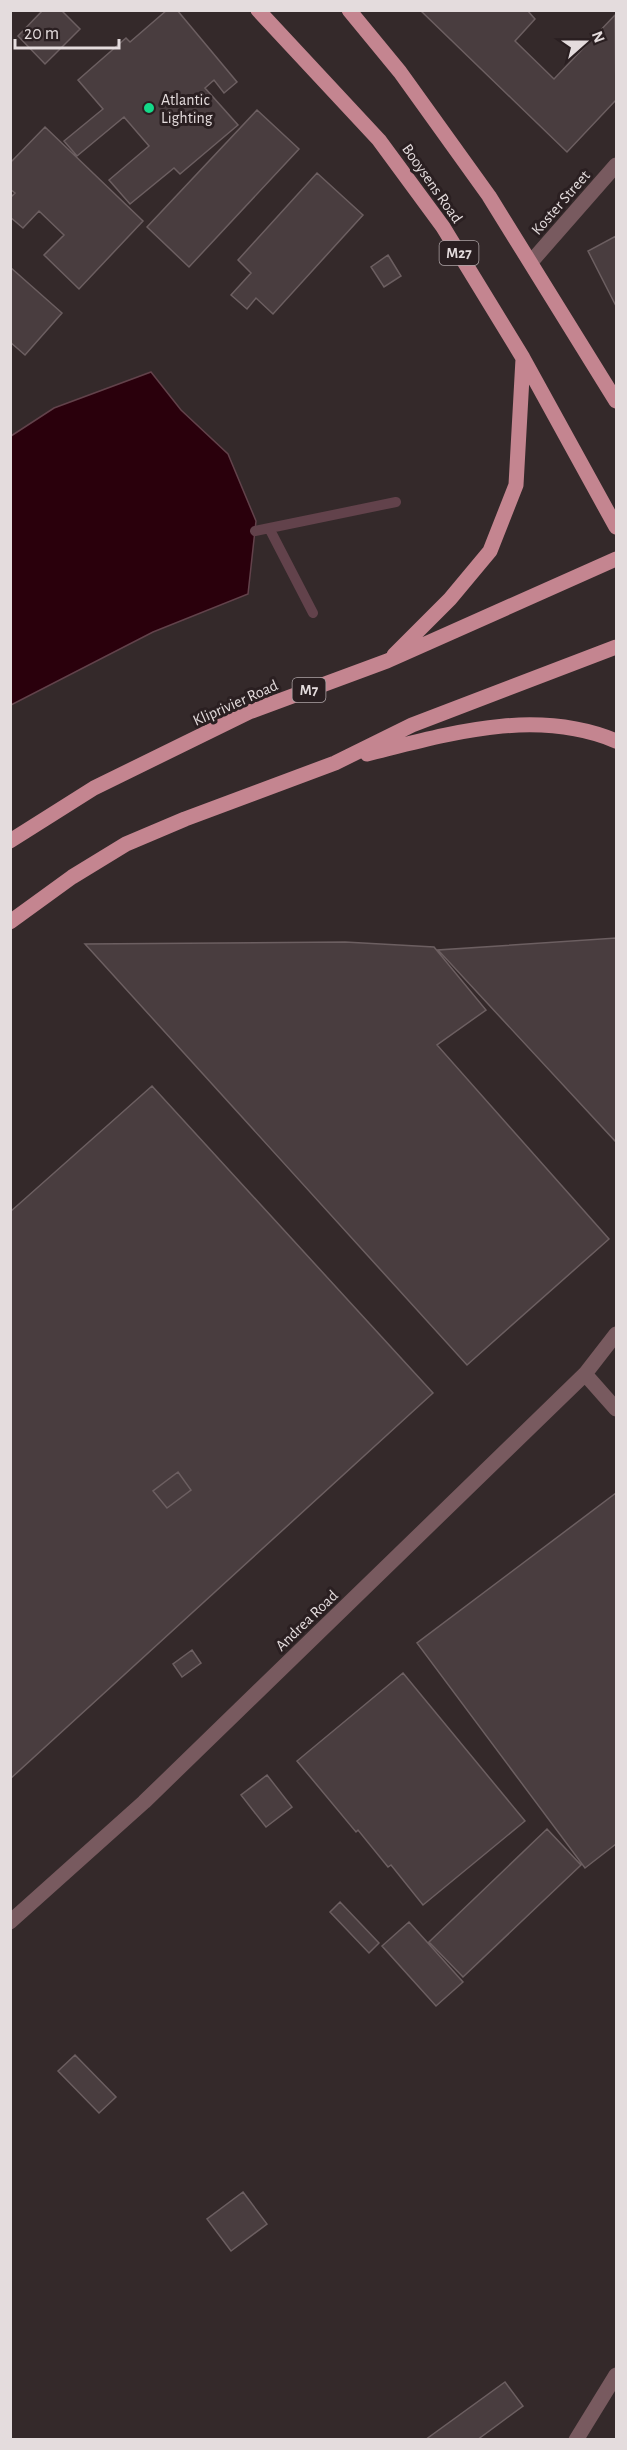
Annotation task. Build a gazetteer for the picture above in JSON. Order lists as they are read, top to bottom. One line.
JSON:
{"streets":{"main road":["Booysens Road","M27","M7","Kliprivier Road"],"street":["Koster Street","Andrea Road"]},"places":["Atlantic Lighting"],"scale_bar":"20 m","north":"right"}
